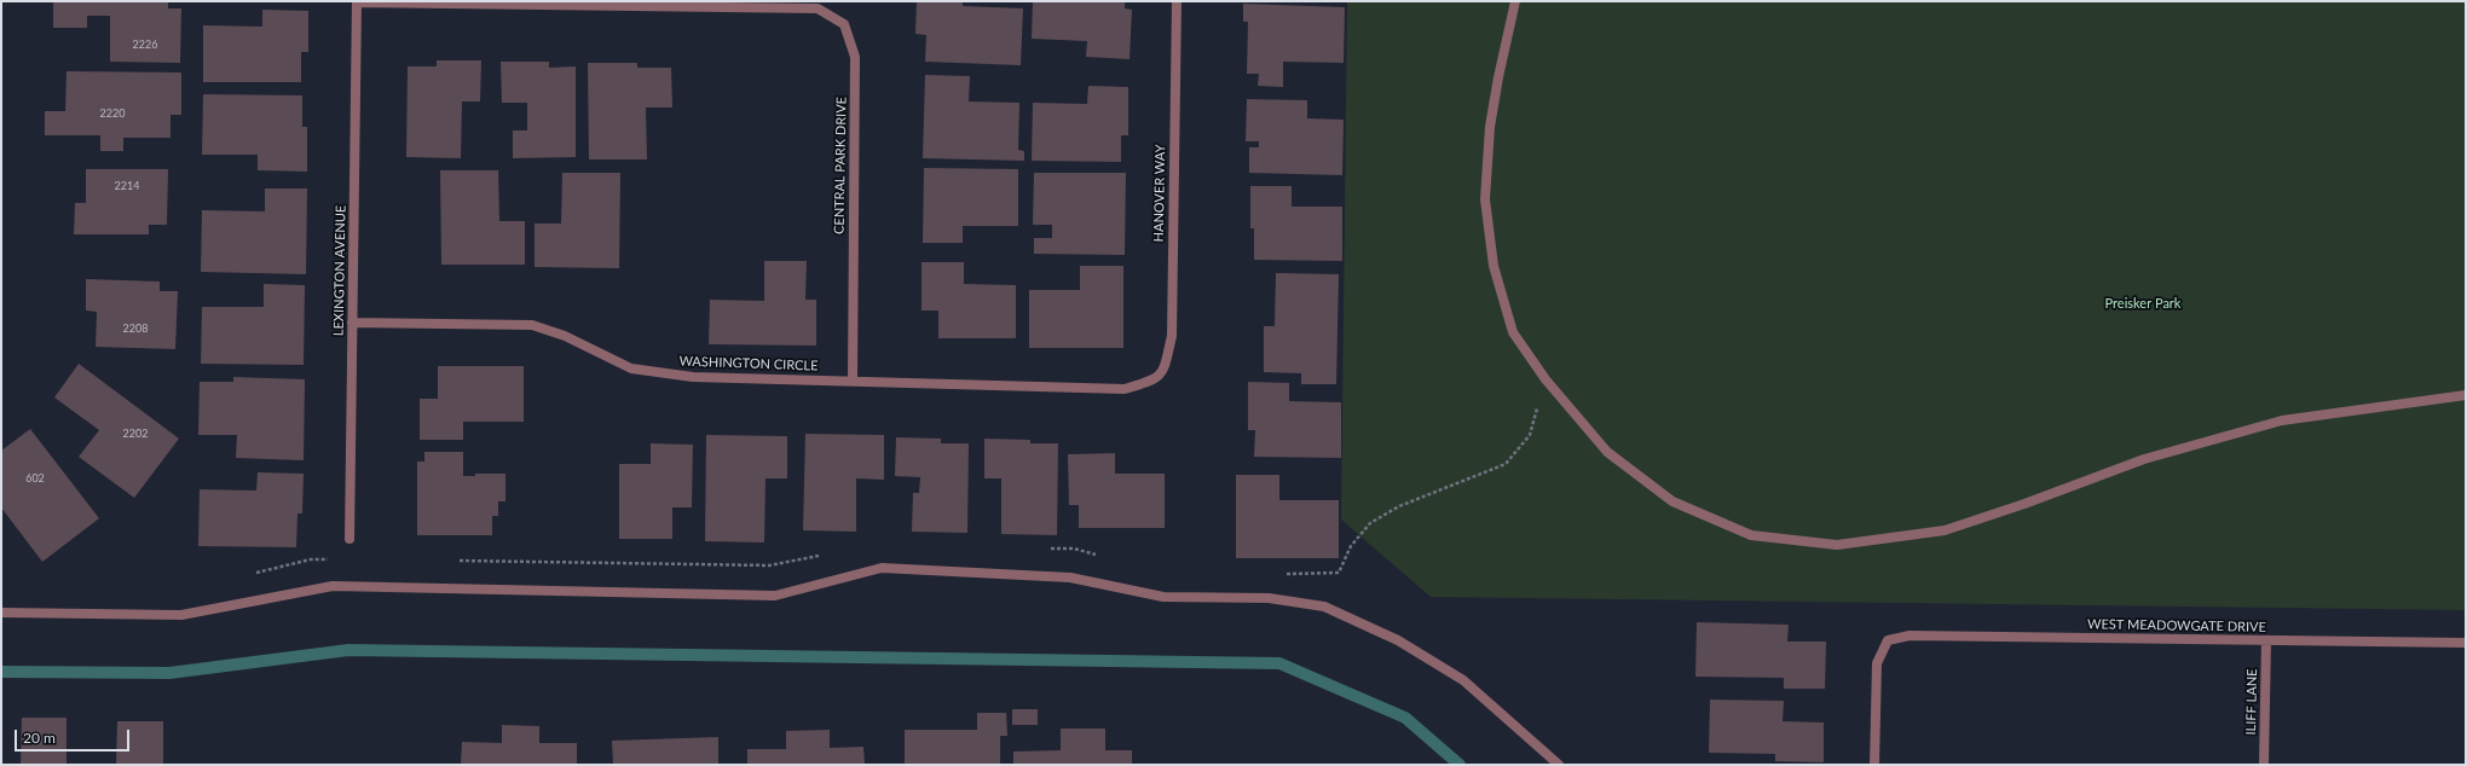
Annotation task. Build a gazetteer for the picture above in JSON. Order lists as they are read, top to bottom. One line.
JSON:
{"streets":{"street":["CENTRAL PARK DRIVE","HANOVER WAY","LEXINGTON AVENUE","WASHINGTON CIRCLE","WEST MEADOWGATE DRIVE","ILIFF LANE"]},"crossings":[["CENTRAL PARK DRIVE","LEXINGTON AVENUE"],["CENTRAL PARK DRIVE","WASHINGTON CIRCLE"],["HANOVER WAY","WASHINGTON CIRCLE"],["LEXINGTON AVENUE","WASHINGTON CIRCLE"],["WEST MEADOWGATE DRIVE","ILIFF LANE"]],"parks":["Preisker Park"],"house_numbers":["2226","2220","2214","2208","2202","602"],"scale_bar":"20 m"}
